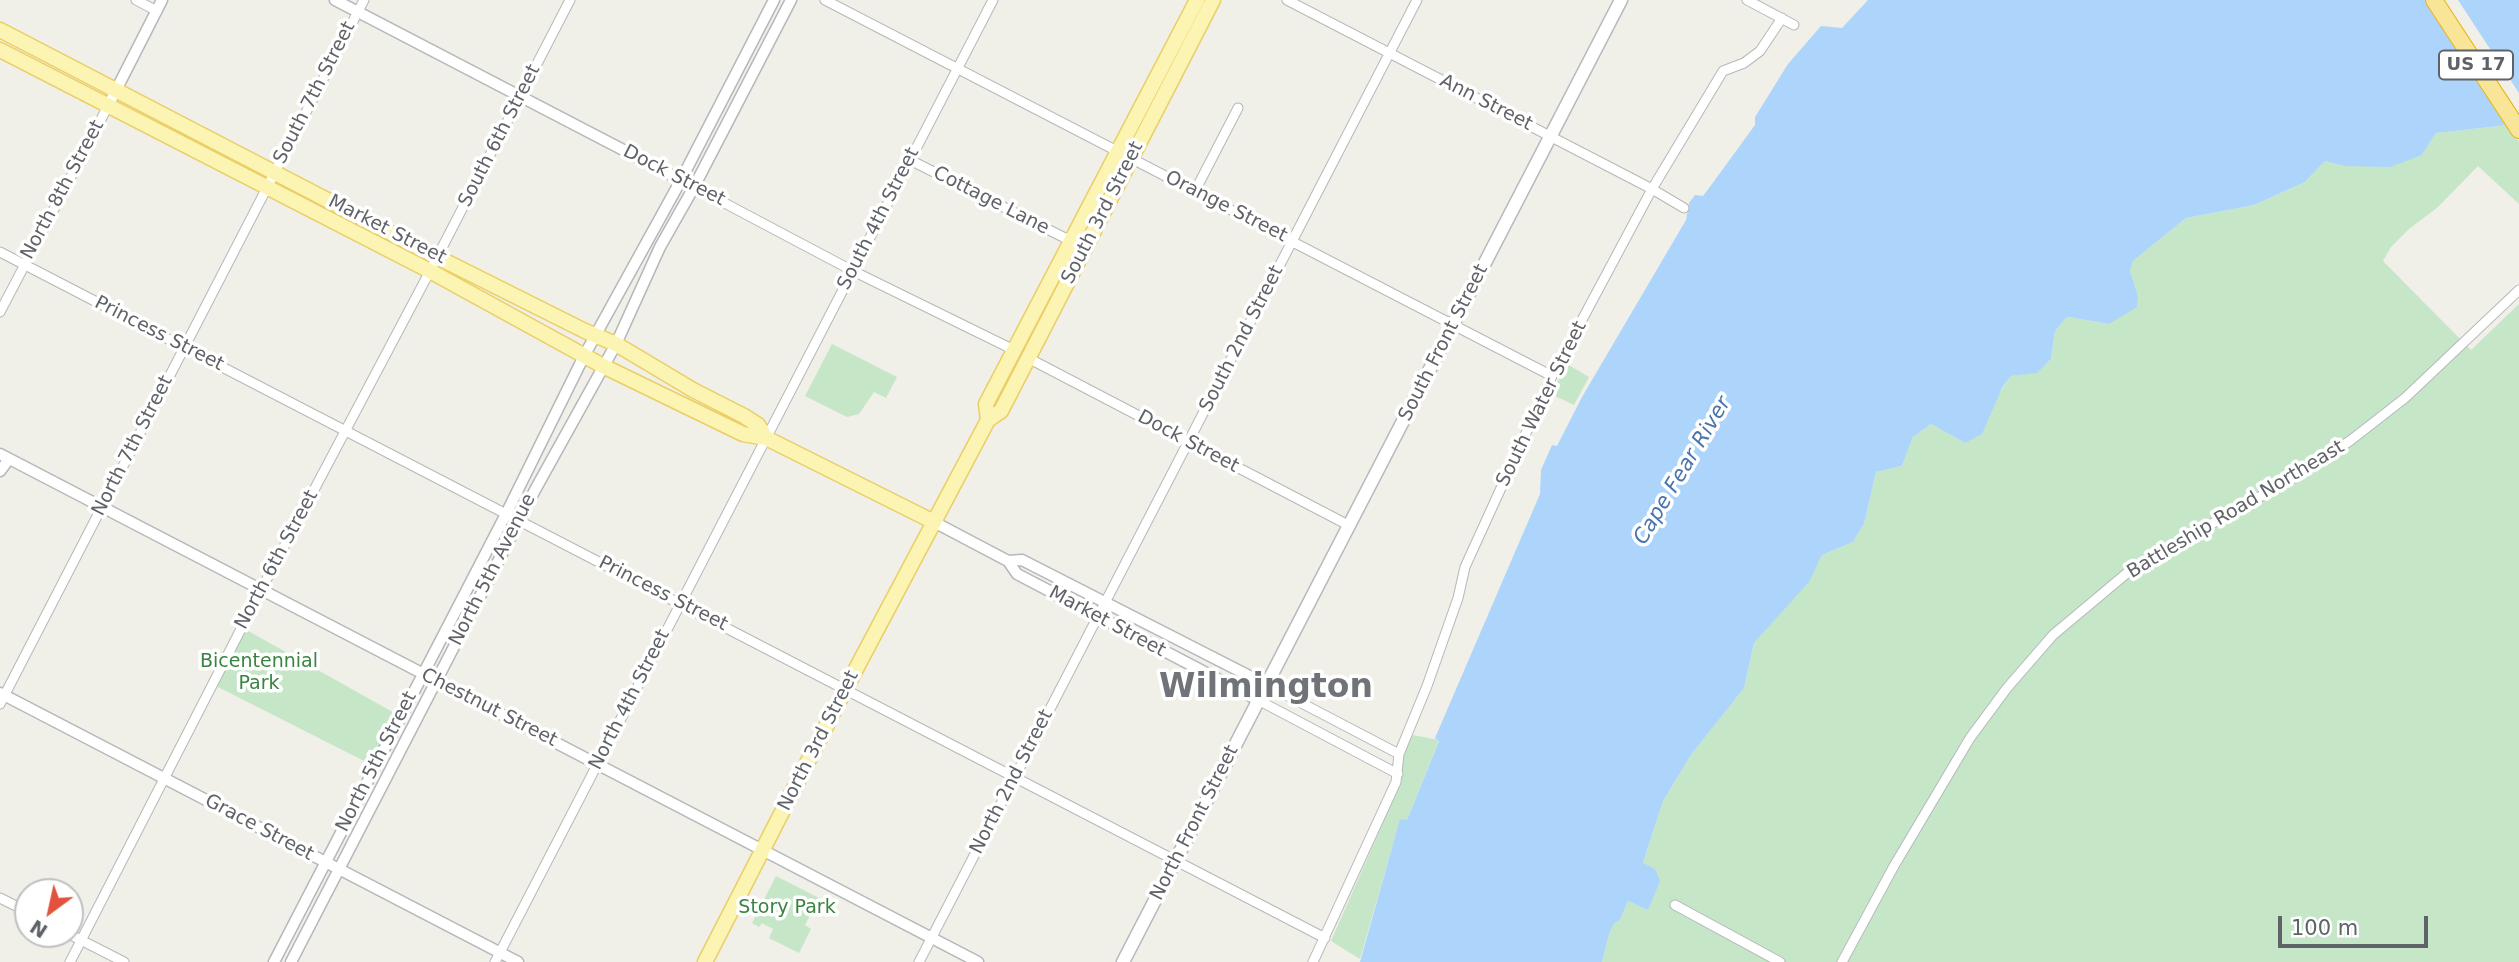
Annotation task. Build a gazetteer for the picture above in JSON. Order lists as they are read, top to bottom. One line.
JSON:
{"streets":{"highway":["US 17"],"main road":["South 3rd Street","Market Street","South Front Street","North 3rd Street","North Front Street"],"street":["South 7th Street","Ann Street","South 6th Street","Dock Street","North 8th Street","Cottage Lane","Orange Street","South 4th Street","Princess Street","South 2nd Street","South Water Street","North 7th Street","Battleship Road Northeast","North 6th Street","North 5th Avenue","North 4th Street","Chestnut Street","North 5th Street","North 2nd Street","Grace Street"]},"crossings":[["South 7th Street","Dock Street"],["South 7th Street","Market Street"],["South 7th Street","North 7th Street"],["Ann Street","South 2nd Street"],["Ann Street","South Front Street"],["Ann Street","South Water Street"],["South 6th Street","Dock Street"],["South 6th Street","Market Street"],["South 6th Street","North 6th Street"],["Dock Street","South 3rd Street"],["Dock Street","South 4th Street"],["Dock Street","South 2nd Street"],["Dock Street","South Front Street"],["Dock Street","North 5th Avenue"],["North 8th Street","Market Street"],["North 8th Street","Princess Street"],["Cottage Lane","South 3rd Street"],["Cottage Lane","South 4th Street"],["Orange Street","South 3rd Street"],["Orange Street","South 4th Street"],["Orange Street","South 2nd Street"],["Orange Street","South Front Street"],["Orange Street","South Water Street"],["South 3rd Street","Market Street"],["South 3rd Street","North 3rd Street"],["South 4th Street","Market Street"],["South 4th Street","North 4th Street"],["Market Street","South 2nd Street"],["Market Street","South Front Street"],["Market Street","South Water Street"],["Market Street","North 7th Street"],["Market Street","North 6th Street"],["Market Street","North 5th Avenue"],["Market Street","North 4th Street"],["Market Street","North 3rd Street"],["Market Street","North 2nd Street"],["Market Street","North Front Street"],["Princess Street","South Water Street"],["Princess Street","North 7th Street"],["Princess Street","North 6th Street"],["Princess Street","North 5th Avenue"],["Princess Street","North 4th Street"],["Princess Street","North 3rd Street"],["Princess Street","North 2nd Street"],["Princess Street","North Front Street"],["South 2nd Street","North 2nd Street"],["South Front Street","North Front Street"],["North 7th Street","Chestnut Street"],["North 7th Street","Grace Street"],["North 6th Street","Chestnut Street"],["North 6th Street","Grace Street"],["North 5th Avenue","Chestnut Street"],["North 5th Avenue","North 5th Street"],["North 5th Avenue","Grace Street"],["North 4th Street","Chestnut Street"],["North 4th Street","Grace Street"],["Chestnut Street","North 3rd Street"],["Chestnut Street","North 5th Street"],["Chestnut Street","North 2nd Street"],["North 5th Street","Grace Street"]],"districts":["Wilmington"],"water":["Cape Fear River"],"parks":["Bicentennial Park","Story Park"],"scale_bar":"100 m","north":"bottom left"}
